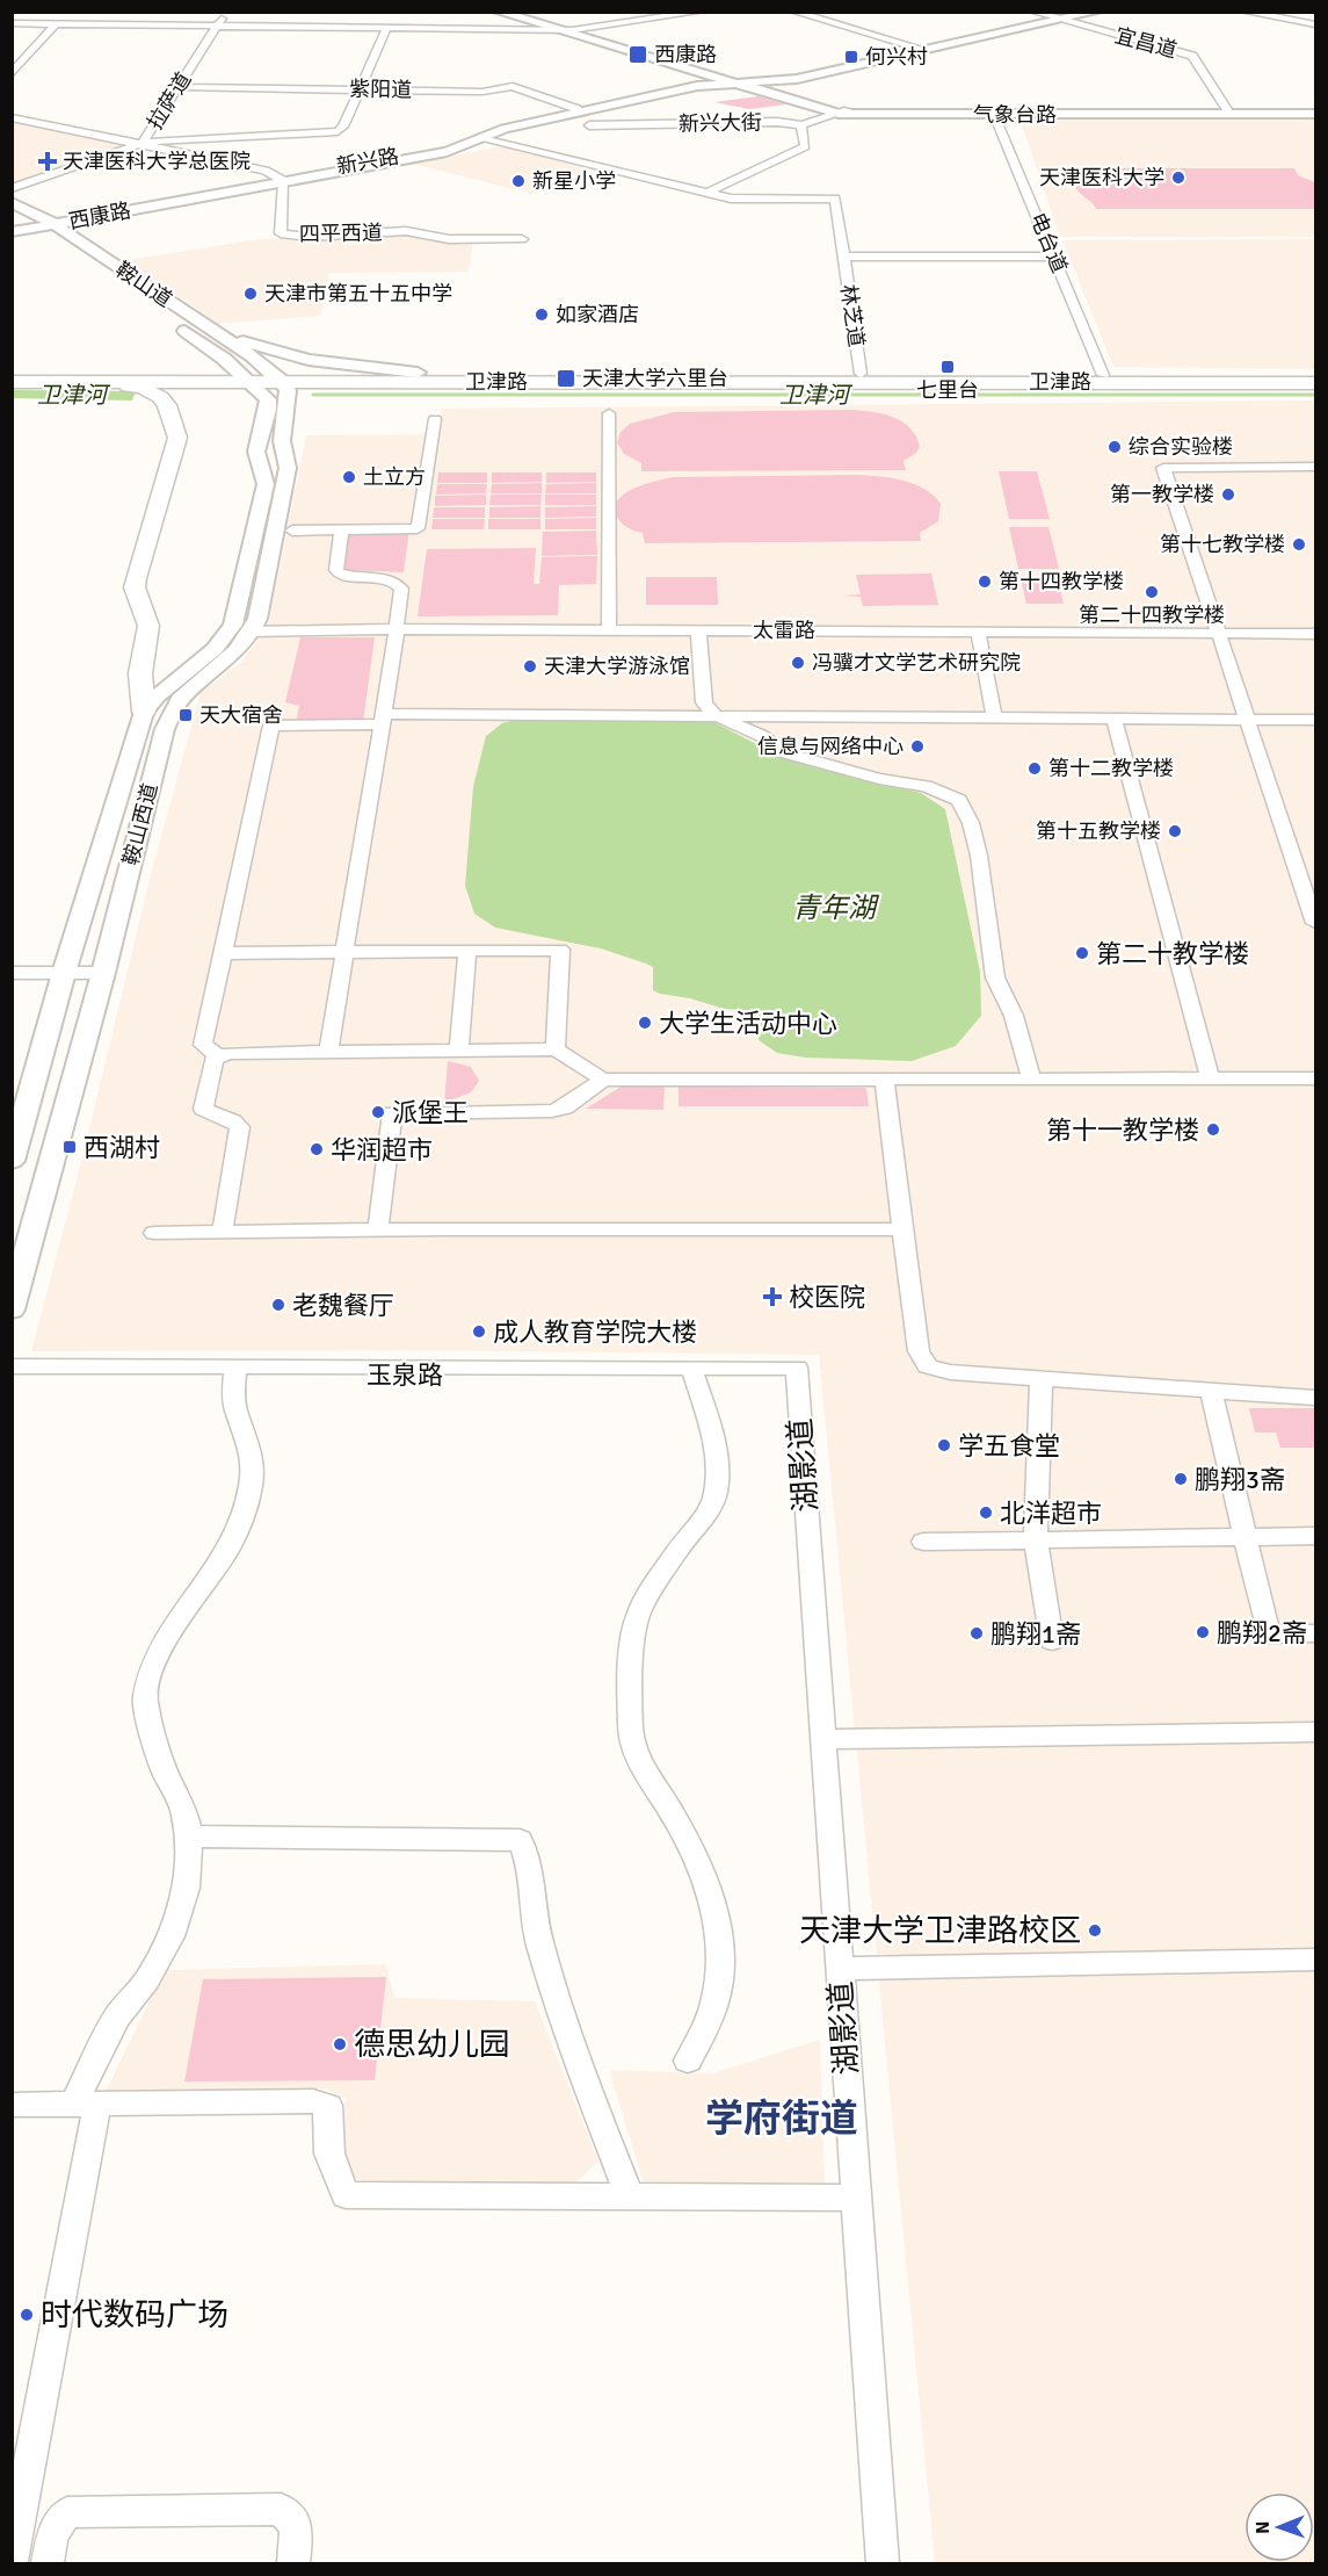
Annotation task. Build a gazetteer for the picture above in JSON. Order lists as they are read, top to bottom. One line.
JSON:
{"streets":{"highway":["卫津路"],"main road":["气象台路","新兴路","西康路","鞍山道","鞍山西道"],"street":["宜昌道","紫阳道","拉萨道","新兴大街","四平西道","电台道","林芝道","太雷路","玉泉路","湖影道"]},"crossings":[["宜昌道","气象台路"],["宜昌道","西康路"],["紫阳道","拉萨道"],["紫阳道","新兴路"],["气象台路","新兴大街"],["气象台路","新兴路"],["气象台路","西康路"],["气象台路","电台道"],["新兴路","西康路"],["新兴路","四平西道"],["西康路","四平西道"],["西康路","鞍山道"],["电台道","卫津路"],["鞍山道","卫津路"],["鞍山道","鞍山西道"],["林芝道","卫津路"],["卫津路","鞍山西道"],["太雷路","鞍山西道"],["玉泉路","湖影道"]],"districts":["学府街道"],"water":["卫津河","青年湖"],"places":{"transit":["西康路","何兴村","七里台","天津大学六里台","天大宿舍","西湖村"],"health":["天津医科大学总医院","校医院"],"other":["天津医科大学","新星小学","天津市第五十五中学","如家酒店","综合实验楼","土立方","第一教学楼","第十七教学楼","第十四教学楼","第二十四教学楼","冯骥才文学艺术研究院","天津大学游泳馆","信息与网络中心","第十二教学楼","第十五教学楼","第二十教学楼","大学生活动中心","派堡王","第十一教学楼","华润超市","老魏餐厅","成人教育学院大楼","学五食堂","鹏翔3斋","北洋超市","鹏翔2斋","鹏翔1斋","天津大学卫津路校区","德思幼儿园","时代数码广场"]},"north":"left"}
